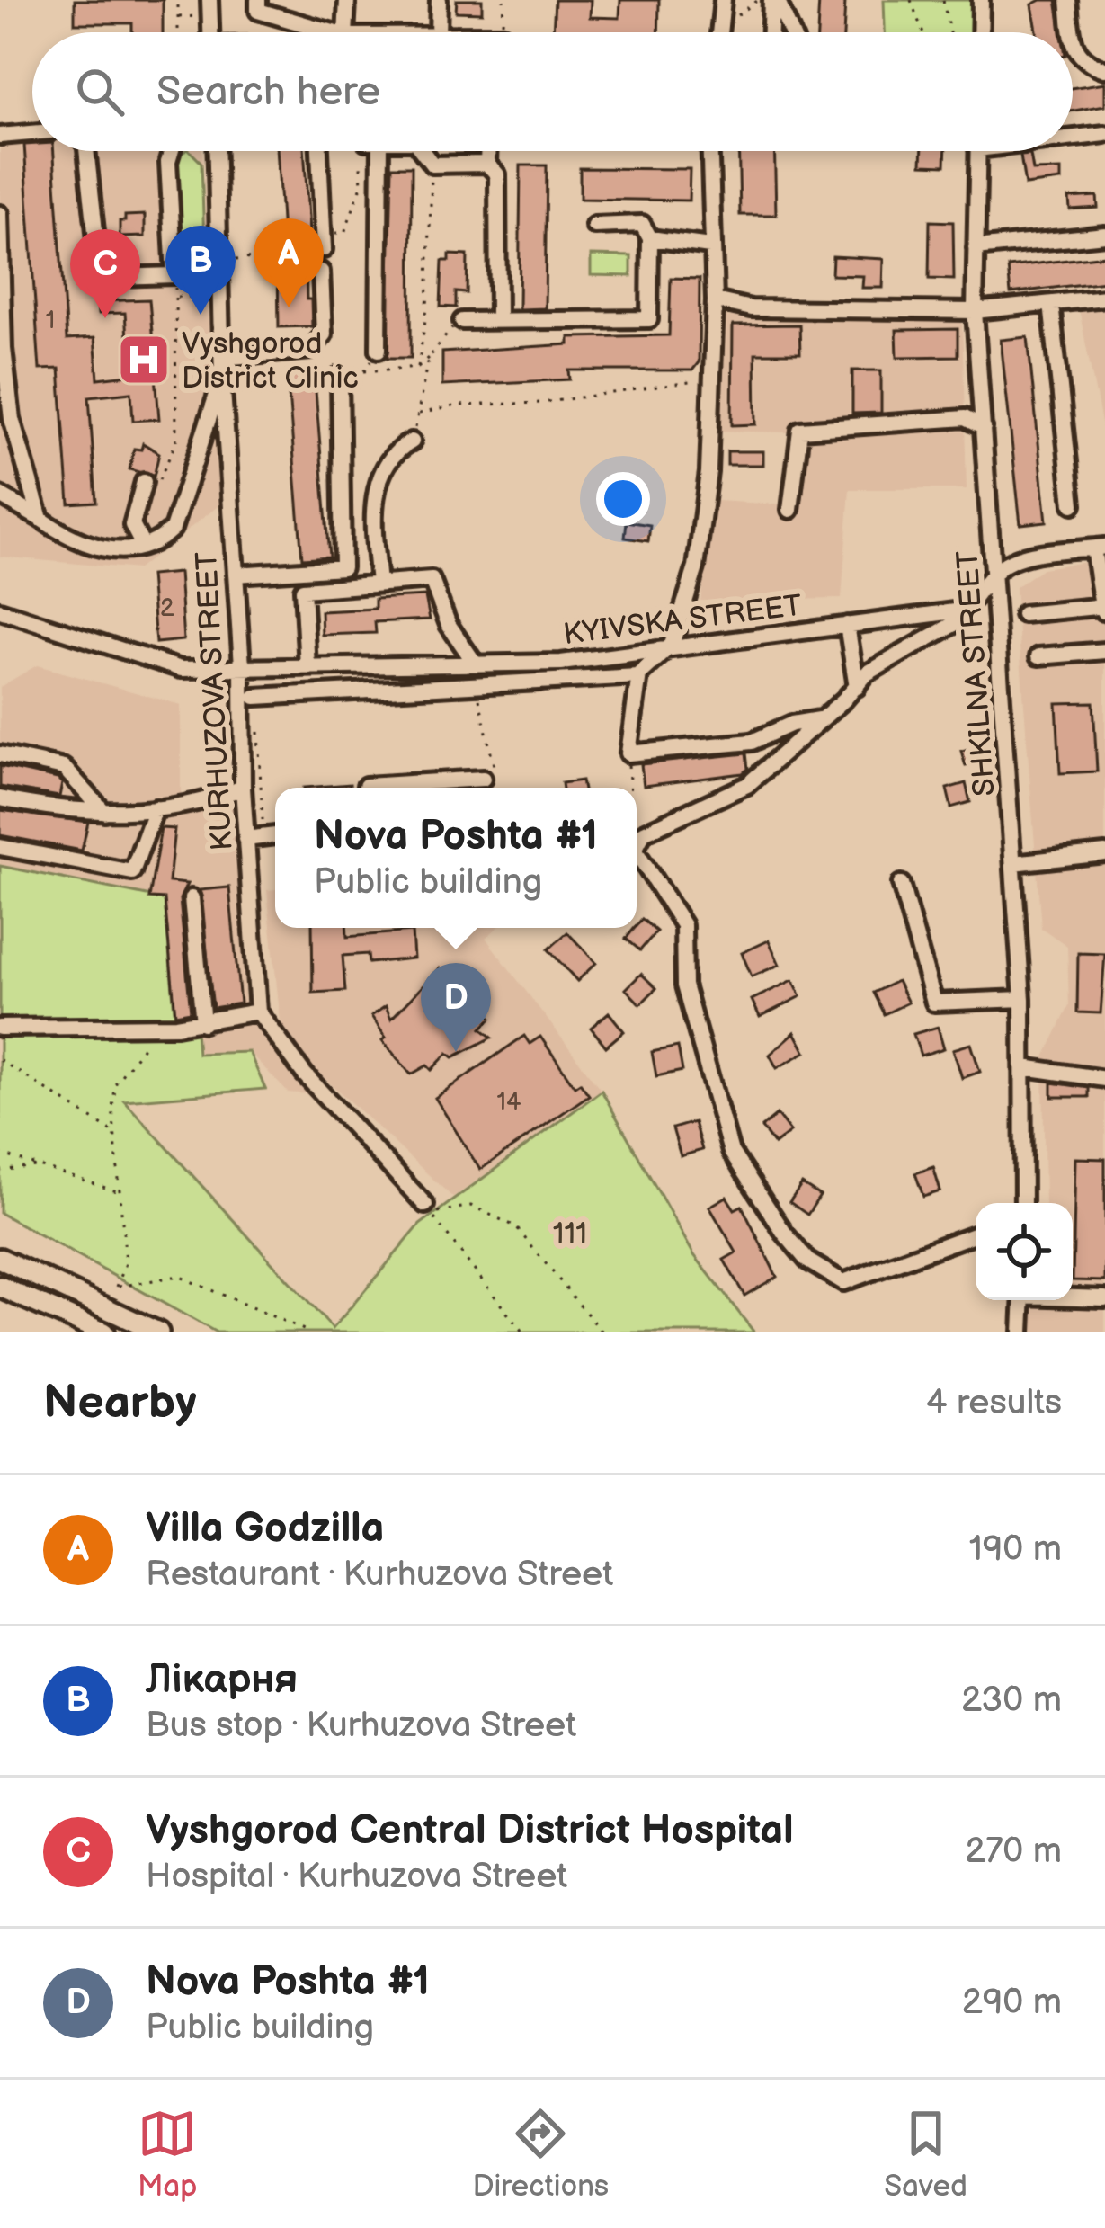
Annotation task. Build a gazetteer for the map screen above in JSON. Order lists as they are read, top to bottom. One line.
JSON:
{"streets":{"street":["KYIVSKA STREET","SHKILNA STREET","KURHUZOVA STREET"]},"crossings":[["KYIVSKA STREET","KURHUZOVA STREET"]],"parks":["111"],"places":{"hospital":["Vyshgorod District Clinic"]},"house_numbers":["1","2","14"],"page":{"search":"Search here","pins":["A","B","C","D"],"popup":["Nova Poshta #1","Public building"],"heading":["Nearby","4 results"],"list":[{"mark":"A","name":"Villa Godzilla","note":"Restaurant · Kurhuzova Street","value":"190 m"},{"mark":"B","name":"Лікарня","note":"Bus stop · Kurhuzova Street","value":"230 m"},{"mark":"C","name":"Vyshgorod Central District Hospital","note":"Hospital · Kurhuzova Street","value":"270 m"},{"mark":"D","name":"Nova Poshta #1","note":"Public building","value":"290 m"}],"nav":["Map","Directions","Saved"]}}
